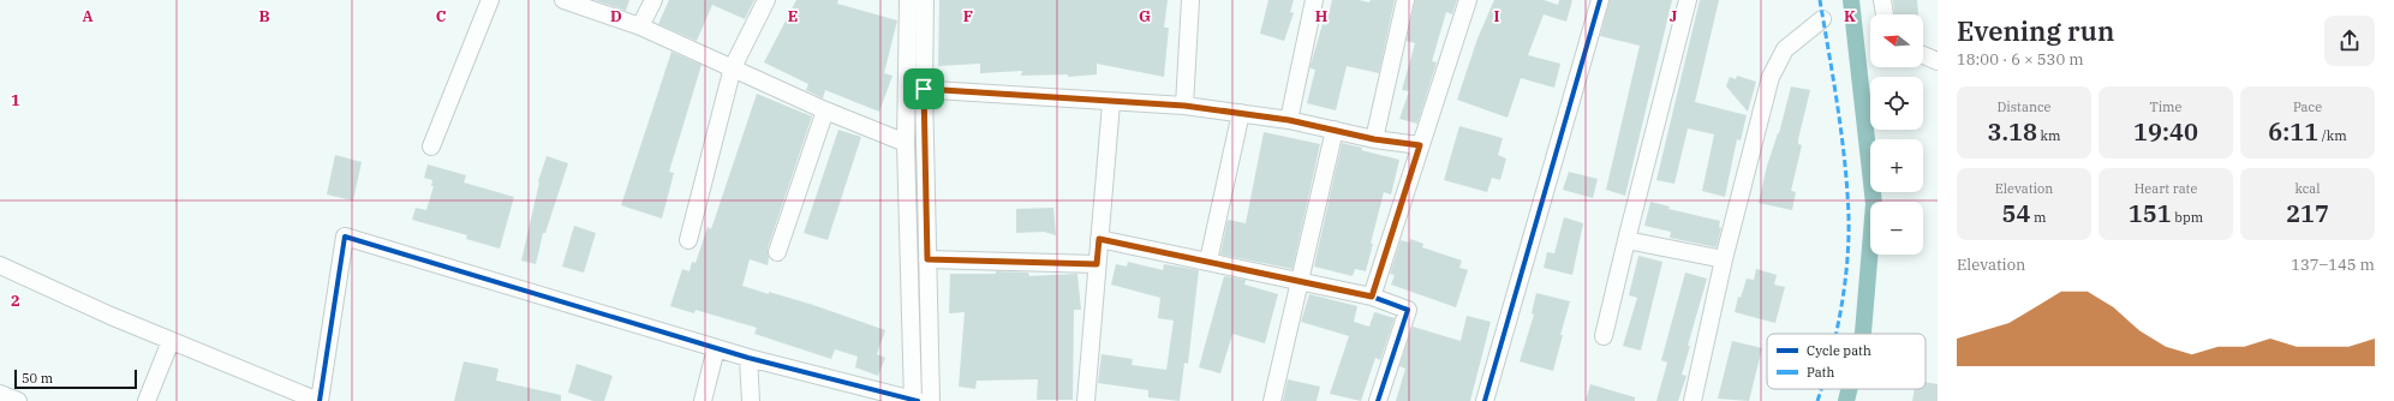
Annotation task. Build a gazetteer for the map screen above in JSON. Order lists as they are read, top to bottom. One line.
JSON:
{"legend":["Cycle path","Path"],"scale_bar":"50 m","north":"left","page":{"heading":["Evening run","18:00 · 6 × 530 m"],"map_buttons":["+","−"],"stats":[["Distance","3.18 km"],["Time","19:40"],["Pace","6:11 /km"],["Elevation","54 m"],["Heart rate","151 bpm"],["kcal","217"]],"chart":["Elevation","137–145 m"],"scale":"50 m"},"grid":{"columns":["A","B","C","D","E","F","G","H","I","J","K"],"rows":["1","2"]}}
